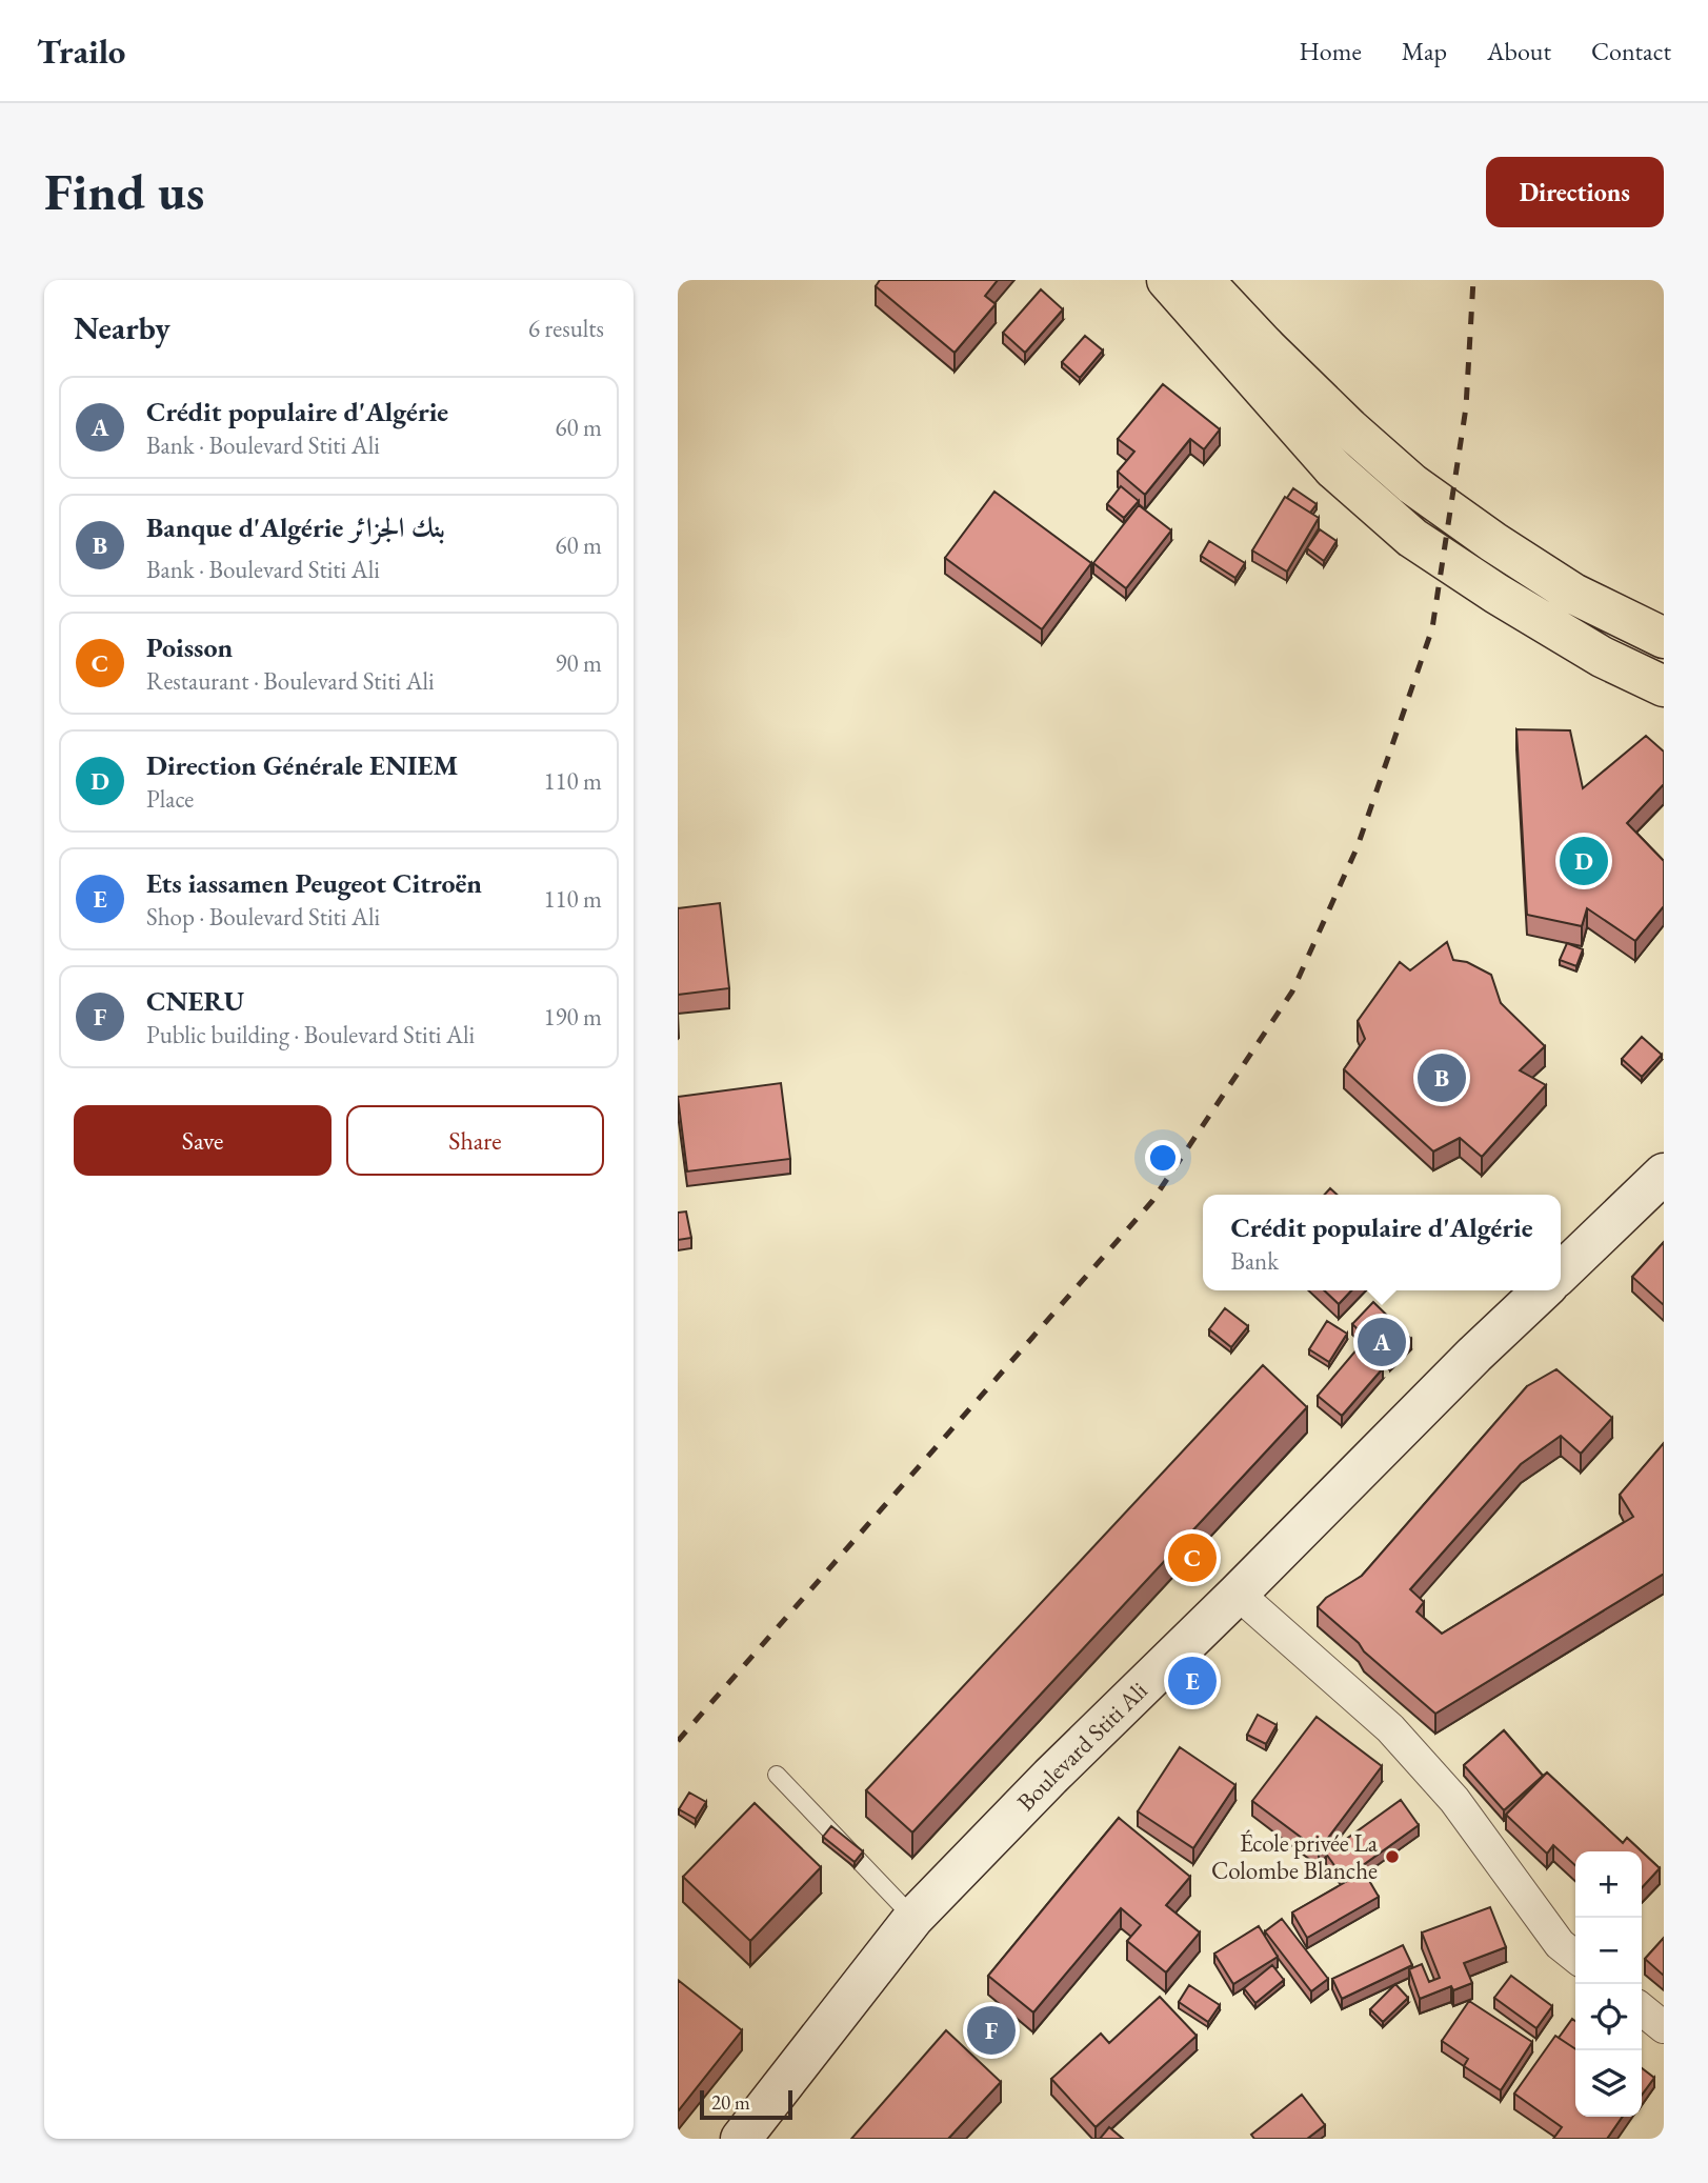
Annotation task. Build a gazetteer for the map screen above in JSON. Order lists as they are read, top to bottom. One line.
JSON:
{"streets":{"main road":["Boulevard Stiti Ali"]},"places":["École privée La Colombe Blanche"],"scale_bar":"20 m","page":{"header":"Trailo","nav":["Home","Map","About","Contact"],"buttons":["Directions",["Save","Share"]],"title":"Find us","heading":["Nearby","6 results"],"list":[{"mark":"A","name":"Crédit populaire d'Algérie","note":"Bank · Boulevard Stiti Ali","value":"60 m"},{"mark":"B","name":"Banque d'Algérie بنك الجزائر","note":"Bank · Boulevard Stiti Ali","value":"60 m"},{"mark":"C","name":"Poisson","note":"Restaurant · Boulevard Stiti Ali","value":"90 m"},{"mark":"D","name":"Direction Générale ENIEM","note":"Place","value":"110 m"},{"mark":"E","name":"Ets iassamen Peugeot Citroën","note":"Shop · Boulevard Stiti Ali","value":"110 m"},{"mark":"F","name":"CNERU","note":"Public building · Boulevard Stiti Ali","value":"190 m"}],"pins":["D","B","A","C","E","F"],"popup":["Crédit populaire d'Algérie","Bank"],"map_buttons":["+","−"],"scale":"20 m"}}
